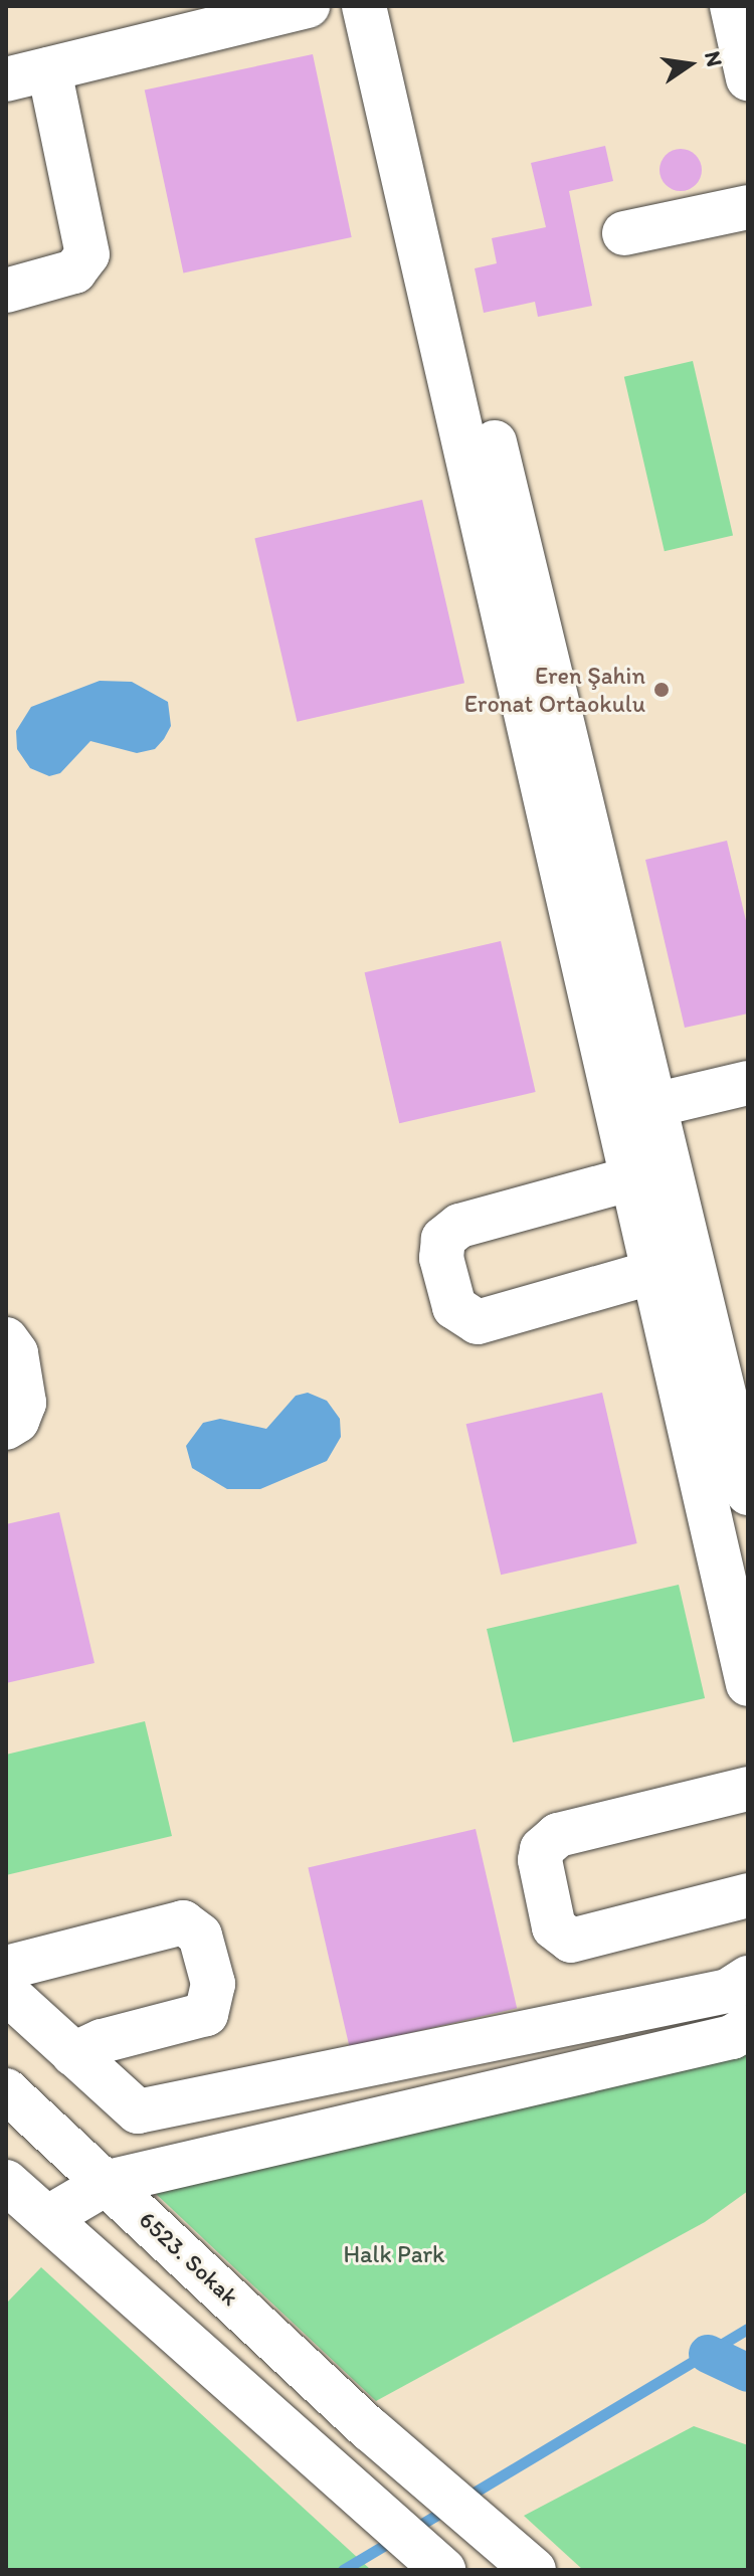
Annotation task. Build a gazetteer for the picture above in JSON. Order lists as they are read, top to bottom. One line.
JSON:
{"streets":{"street":["6523. Sokak"]},"parks":["Halk Park"],"places":["Eren Şahin Eronat Ortaokulu"],"north":"right"}
